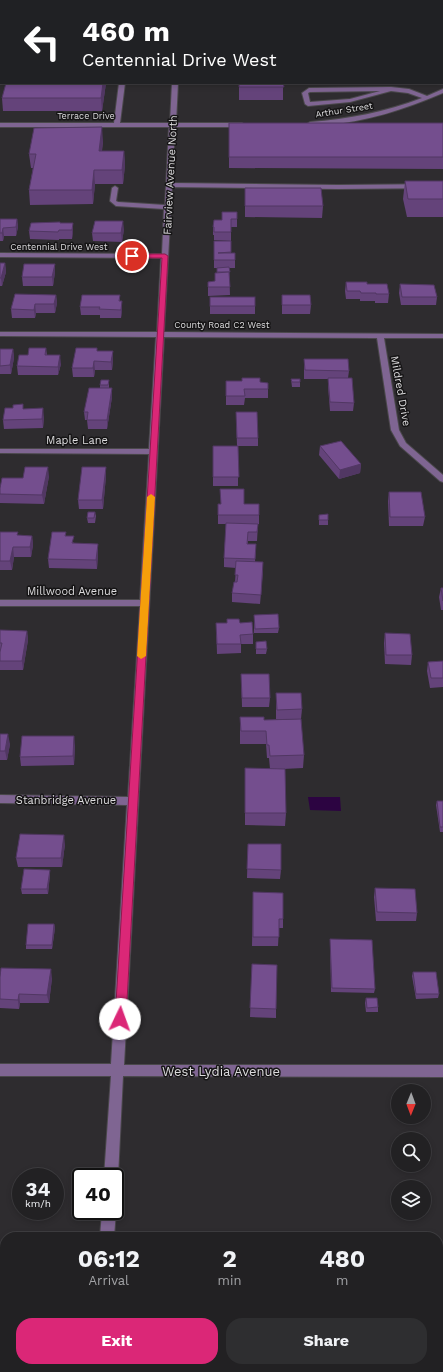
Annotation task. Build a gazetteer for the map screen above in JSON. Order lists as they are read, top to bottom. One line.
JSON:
{"streets":{"street":["Arthur Street","Terrace Drive","Fairview Avenue North","Centennial Drive West","County Road C2 West","Mildred Drive","Maple Lane","Millwood Avenue","Stanbridge Avenue","West Lydia Avenue"]},"crossings":[["Terrace Drive","Fairview Avenue North"],["Fairview Avenue North","Centennial Drive West"],["Fairview Avenue North","County Road C2 West"],["Fairview Avenue North","Maple Lane"],["Fairview Avenue North","Millwood Avenue"],["Fairview Avenue North","Stanbridge Avenue"],["Fairview Avenue North","West Lydia Avenue"],["County Road C2 West","Mildred Drive"]],"north":"bottom","page":{"turn":["460 m","Centennial Drive West"],"speed":"34 km/h","limit":"40","eta":["06:12","Arrival","2","min","480","m"],"buttons":["Exit","Share"]}}
